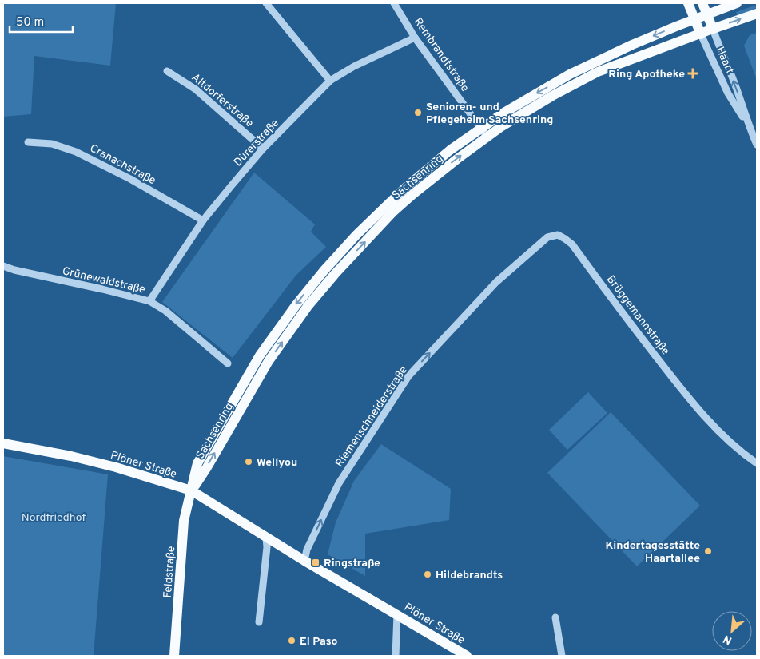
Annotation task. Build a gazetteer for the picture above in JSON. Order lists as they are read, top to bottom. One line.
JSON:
{"streets":{"main road":["Haart","Sachsenring","Plöner Straße","Feldstraße"],"street":["Rembrandtstraße","Altdorferstraße","Dürerstraße","Cranachstraße","Grünewaldstraße","Brüggemannstraße","Riemenschneiderstraße"]},"crossings":[["Rembrandtstraße","Dürerstraße"],["Rembrandtstraße","Sachsenring"],["Haart","Sachsenring"],["Altdorferstraße","Dürerstraße"],["Dürerstraße","Cranachstraße"],["Dürerstraße","Grünewaldstraße"],["Sachsenring","Plöner Straße"],["Sachsenring","Feldstraße"],["Brüggemannstraße","Riemenschneiderstraße"],["Riemenschneiderstraße","Plöner Straße"],["Plöner Straße","Feldstraße"]],"one_way":["Haart","Riemenschneiderstraße"],"parks":["Nordfriedhof"],"places":{"health":["Ring Apotheke"],"other":["Senioren- und Pflegeheim Sachsenring","Wellyou","Kindertagesstätte Haartallee","Hildebrandts","El Paso"],"transit":["Ringstraße"]},"scale_bar":"50 m","north":"bottom left"}
